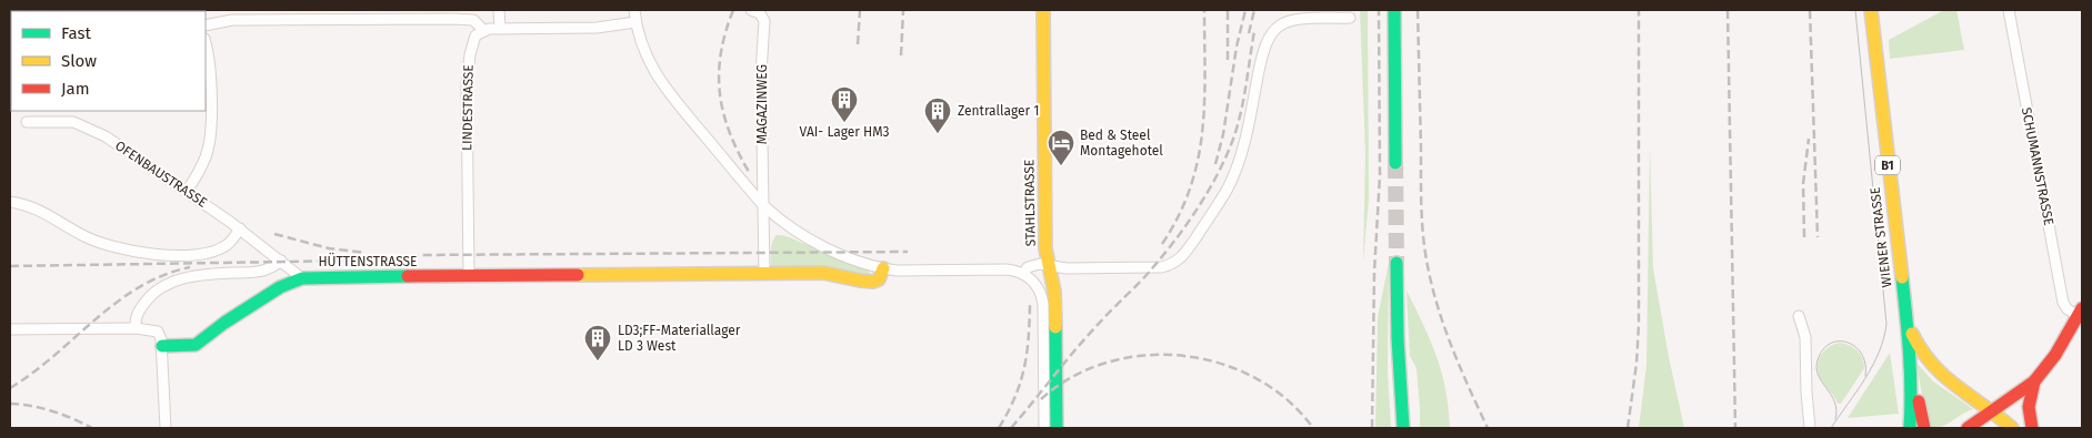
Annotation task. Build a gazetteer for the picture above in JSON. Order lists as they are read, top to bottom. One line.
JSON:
{"streets":{"main road":["B1","STAHLSTRASSE","WIENER STRASSE","HÜTTENSTRASSE"],"street":["MAGAZINWEG","LINDESTRASSE","SCHUMANNSTRASSE","OFENBAUSTRASSE"]},"crossings":[["LINDESTRASSE","HÜTTENSTRASSE"],["B1","WIENER STRASSE"],["OFENBAUSTRASSE","HÜTTENSTRASSE"]],"places":{"building":["VAI- Lager HM3","Zentrallager 1","LD3;FF-Materiallager LD 3 West"],"hotel":["Bed & Steel Montagehotel"]},"legend":["Fast","Slow","Jam"]}
